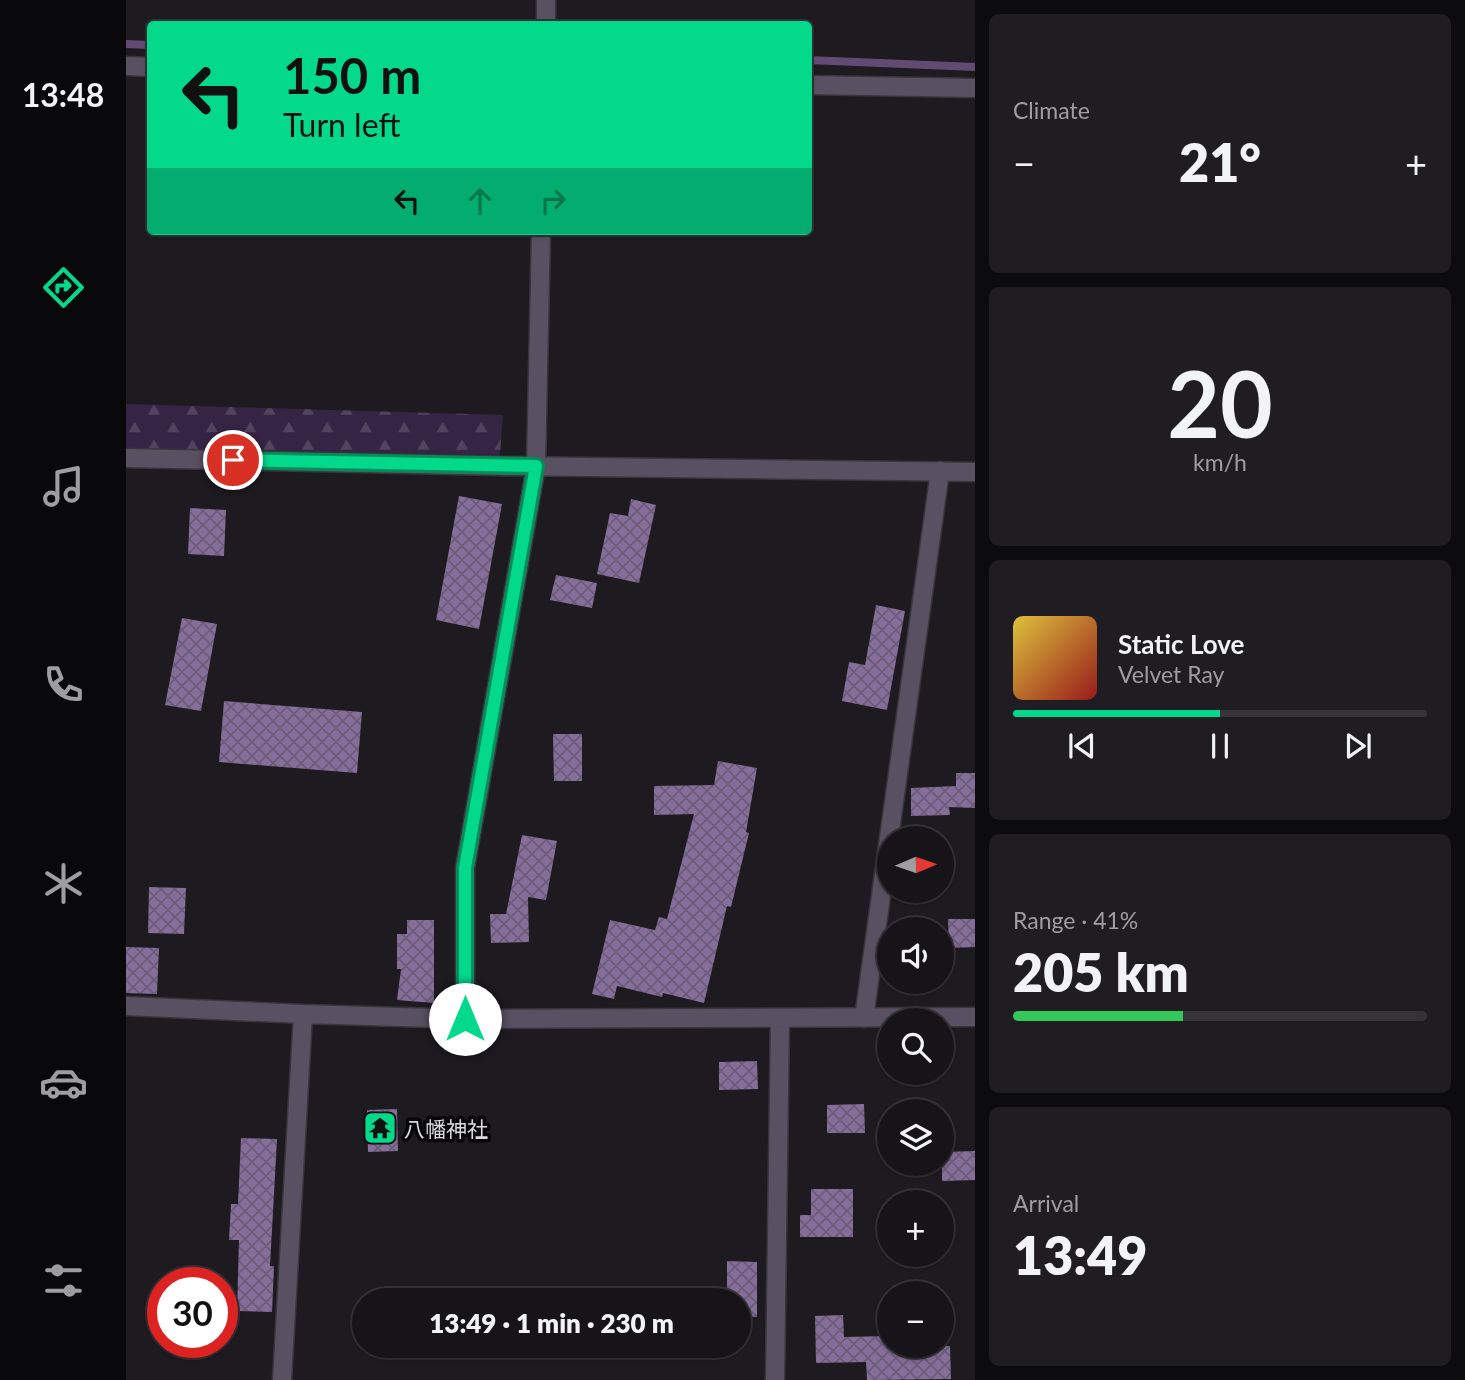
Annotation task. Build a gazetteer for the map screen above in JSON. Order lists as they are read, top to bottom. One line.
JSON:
{"places":{"temple":["八幡神社"]},"north":"right","page":{"tabs":"13:48","tile":["Climate",["20","km/h"],["Range · 41%","205 km"],["Arrival","13:49"]],"turn":["150 m","Turn left"],"heat":["−","21°","+"],"song":["Static Love","Velvet Ray"],"map_buttons":["+","−"],"limit":"30","trip":"13:49 · 1 min · 230 m"}}
